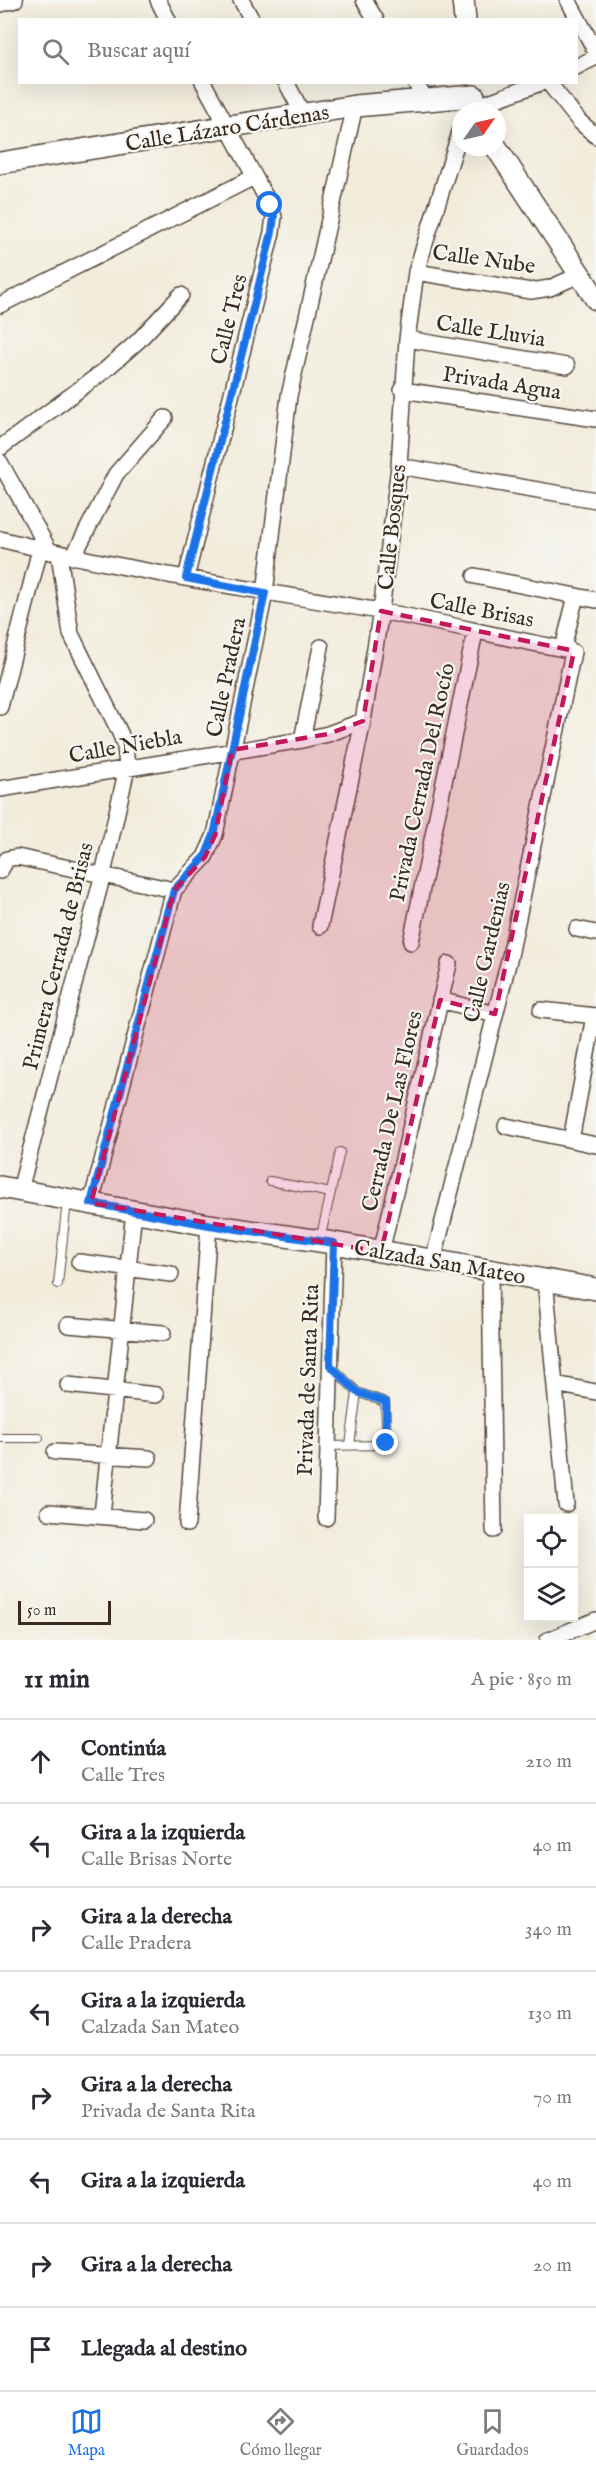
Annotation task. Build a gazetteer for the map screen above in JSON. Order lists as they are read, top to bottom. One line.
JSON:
{"streets":{"street":["Calle Lázaro Cárdenas","Calle Nube","Calle Tres","Calle Lluvia","Privada Agua","Calle Bosques","Calle Brisas","Calle Pradera","Calle Niebla","Privada Cerrada Del Rocío","Calle Gardenias","Primera Cerrada de Brisas","Cerrada De Las Flores","Calzada San Mateo","Privada de Santa Rita"]},"crossings":[["Calle Lázaro Cárdenas","Calle Tres"],["Calle Lázaro Cárdenas","Calle Pradera"],["Calle Nube","Calle Bosques"],["Calle Tres","Calle Brisas"],["Calle Lluvia","Calle Bosques"],["Privada Agua","Calle Bosques"],["Calle Bosques","Calle Brisas"],["Calle Bosques","Calle Niebla"],["Calle Brisas","Calle Pradera"],["Calle Brisas","Privada Cerrada Del Rocío"],["Calle Brisas","Calle Gardenias"],["Calle Pradera","Calle Niebla"],["Calle Pradera","Calzada San Mateo"],["Calle Niebla","Primera Cerrada de Brisas"],["Calle Gardenias","Cerrada De Las Flores"],["Calle Gardenias","Calzada San Mateo"],["Primera Cerrada de Brisas","Calzada San Mateo"],["Cerrada De Las Flores","Calzada San Mateo"],["Calzada San Mateo","Privada de Santa Rita"]],"scale_bar":"50 m","north":"top right","page":{"search":"Buscar aquí","scale":"50 m","heading":["11 min","A pie · 850 m"],"list":[["Continúa","Calle Tres","210 m"],["Gira a la izquierda","Calle Brisas Norte","40 m"],["Gira a la derecha","Calle Pradera","340 m"],["Gira a la izquierda","Calzada San Mateo","130 m"],["Gira a la derecha","Privada de Santa Rita","70 m"],["Gira a la izquierda","40 m"],["Gira a la derecha","20 m"],"Llegada al destino"],"nav":["Mapa","Cómo llegar","Guardados"]}}
